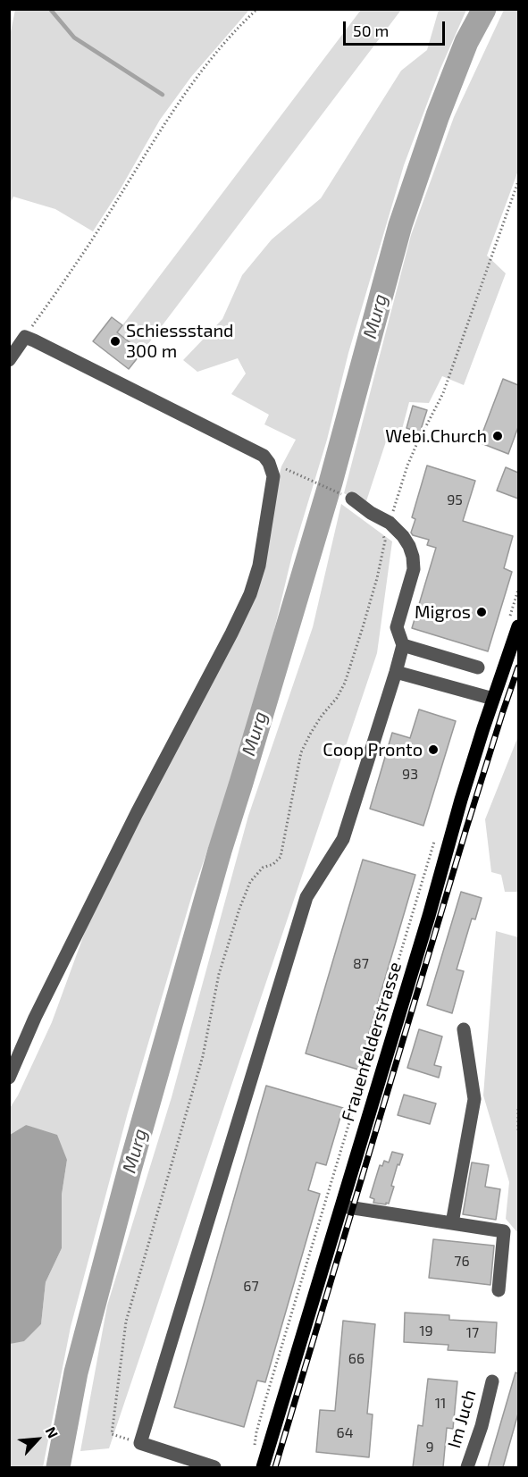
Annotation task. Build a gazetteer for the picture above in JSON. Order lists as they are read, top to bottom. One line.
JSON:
{"streets":{"main road":["Frauenfelderstrasse"],"street":["Im Juch"]},"water":["Murg"],"places":["Schiessstand 300 m","Webi.Church","Migros","Coop Pronto"],"house_numbers":["95","93","87","76","67","19","17","66","11","64","9"],"scale_bar":"50 m","north":"top right"}
